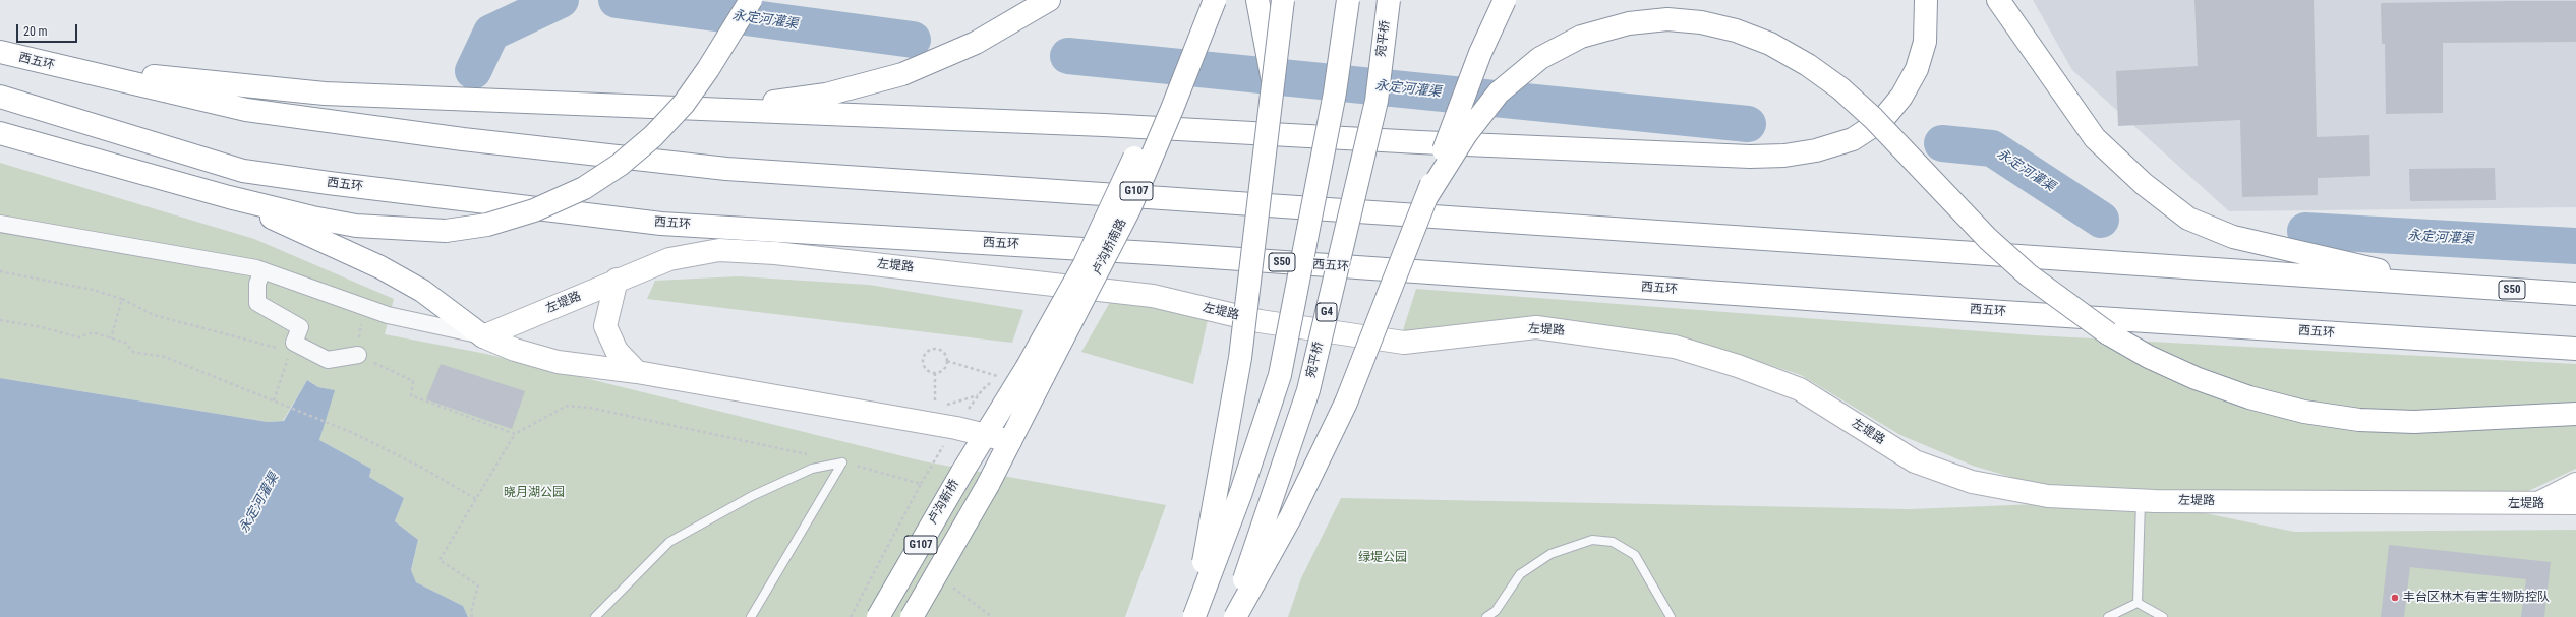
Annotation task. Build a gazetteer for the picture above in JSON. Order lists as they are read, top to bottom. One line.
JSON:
{"streets":{"main road":["宛平桥","西五环","G107","卢沟桥南路","S50","左堤路","G4","卢沟新桥"]},"crossings":[["卢沟桥南路","卢沟新桥"]],"water":["永定河灌渠"],"parks":["晓月湖公园","绿堤公园"],"places":["丰台区林木有害生物防控队"],"scale_bar":"20 m"}
